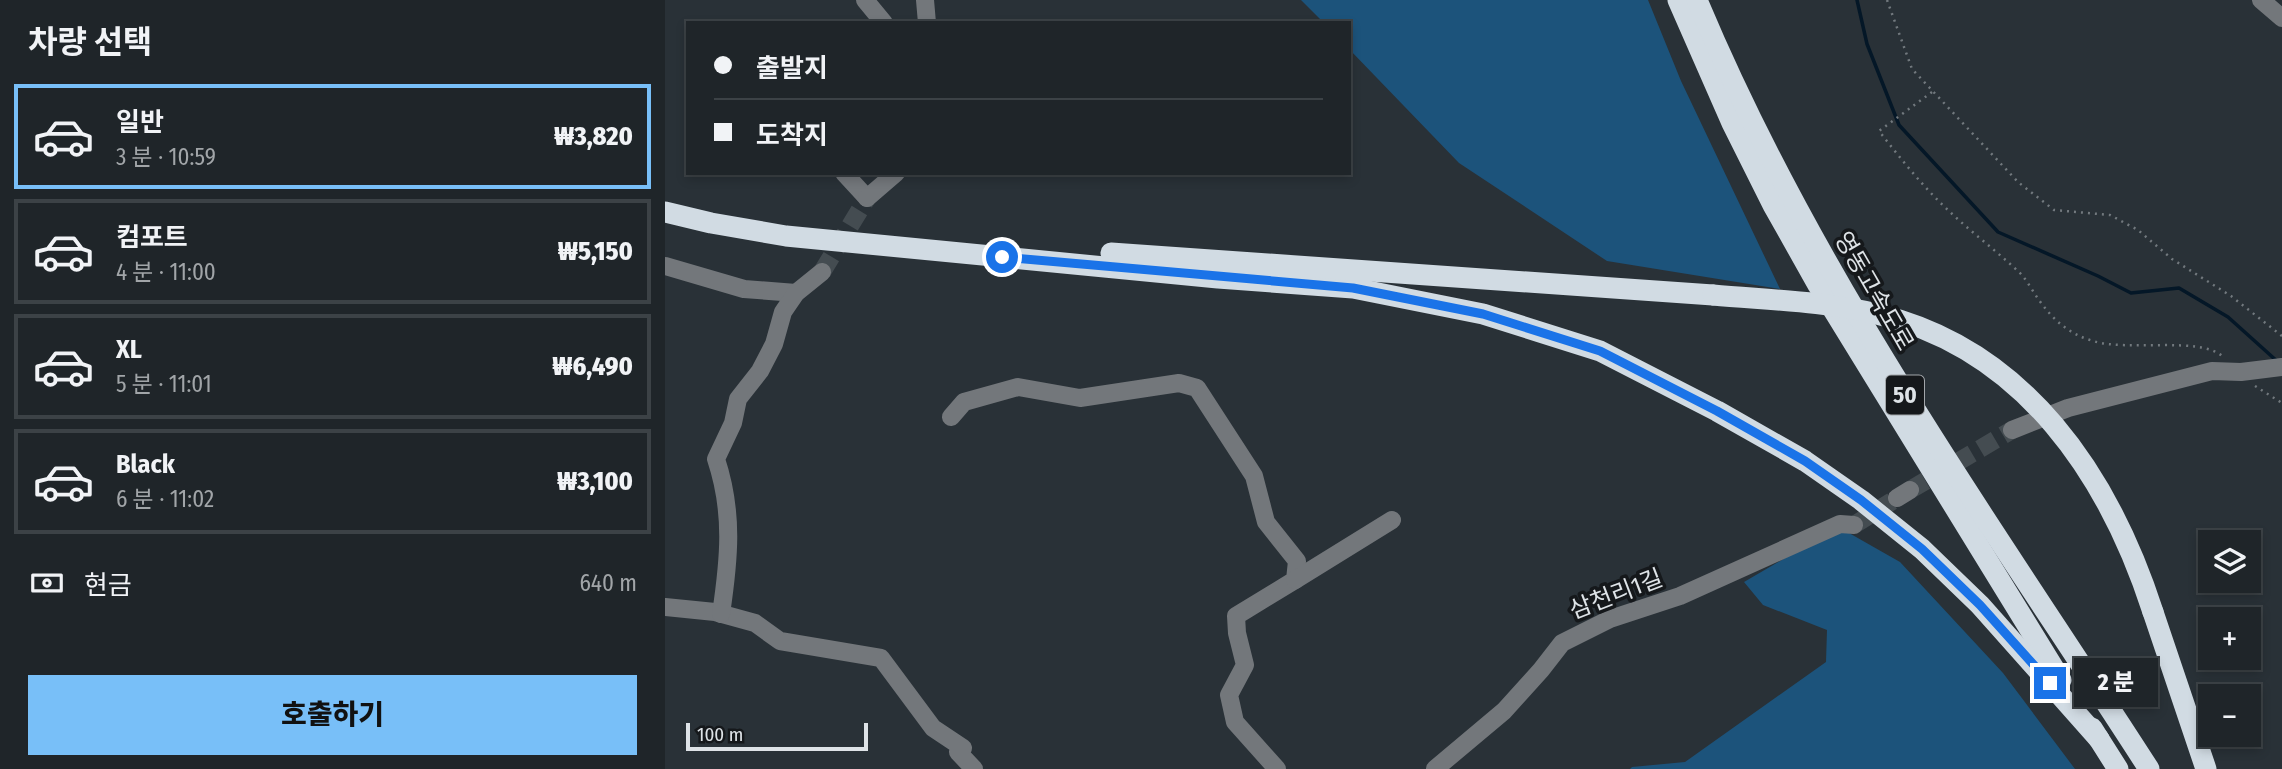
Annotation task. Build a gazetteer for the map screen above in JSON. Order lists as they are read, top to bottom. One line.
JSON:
{"streets":{"highway":["영동고속도로","50"],"street":["삼천리1길"]},"scale_bar":"100 m","page":{"heading":"차량 선택","banner":["출발지","도착지"],"list":[{"name":"일반","note":"3 분 · 10:59","value":"₩3,820"},{"name":"컴포트","note":"4 분 · 11:00","value":"₩5,150"},{"name":"XL","note":"5 분 · 11:01","value":"₩6,490"},{"name":"Black","note":"6 분 · 11:02","value":"₩3,100"}],"map_buttons":["+","−"],"pay":["현금","640 m"],"bubble":"2 분","buttons":"호출하기","scale":"100 m"}}
